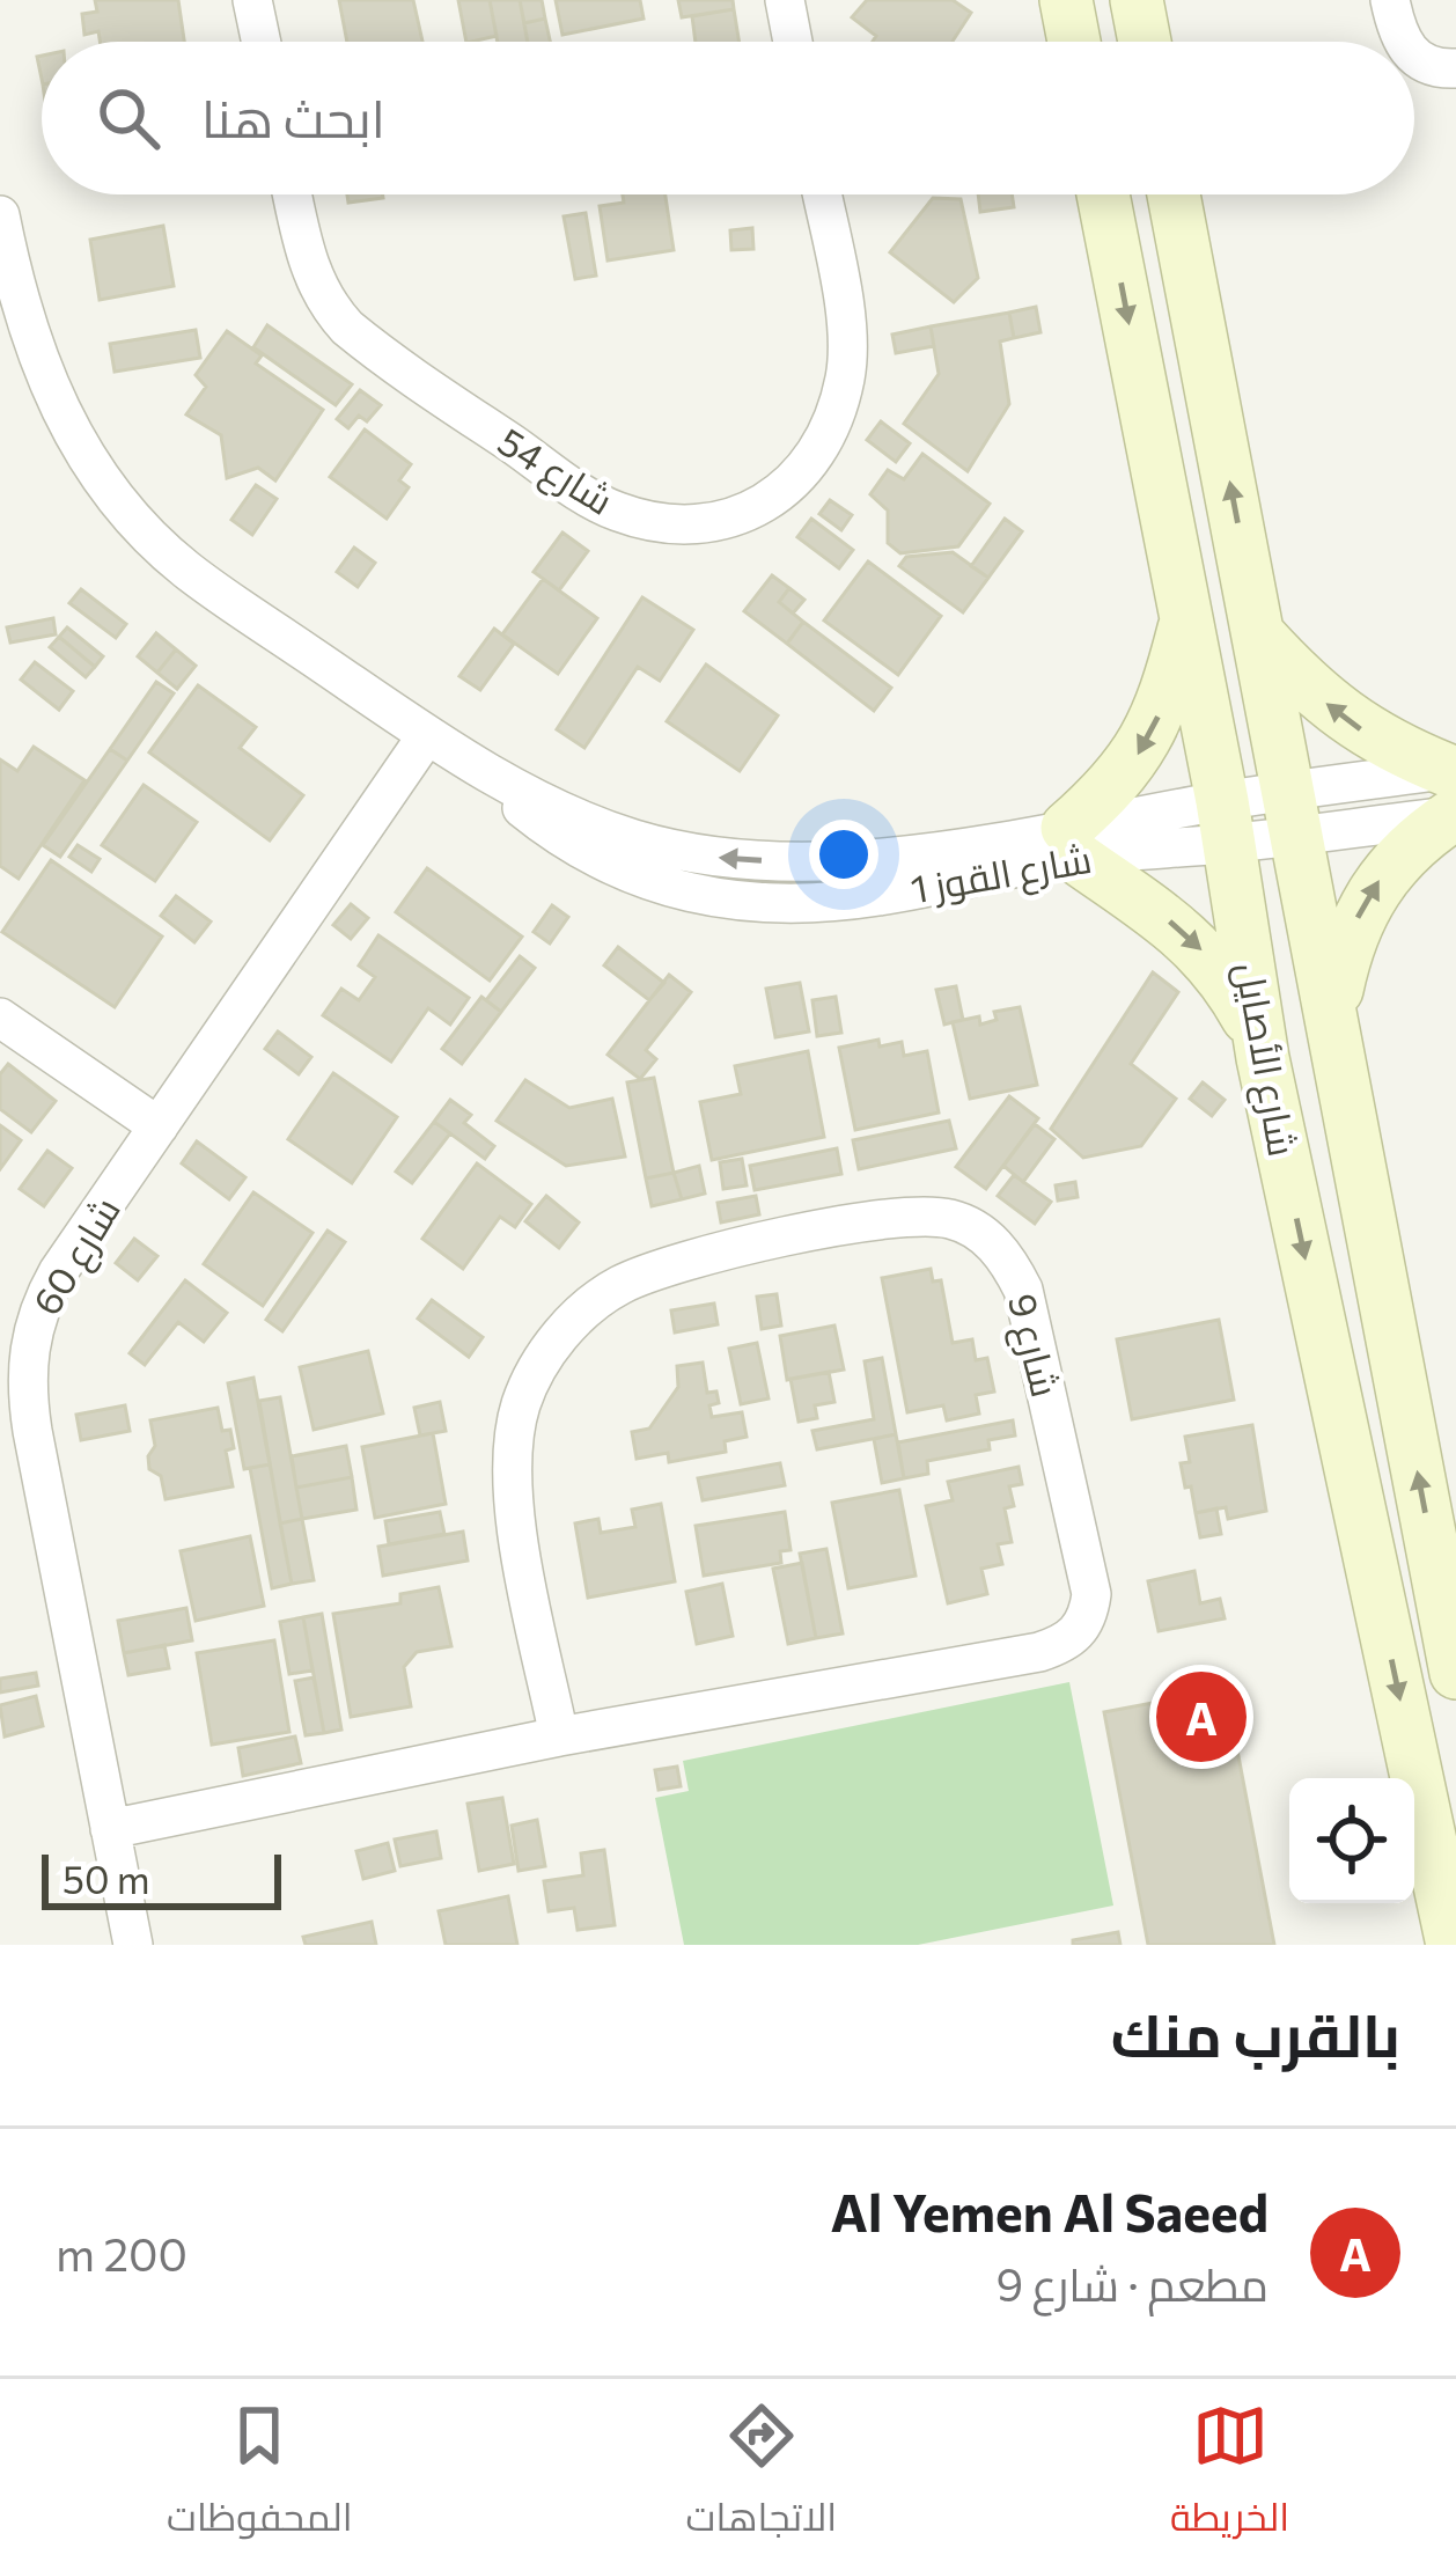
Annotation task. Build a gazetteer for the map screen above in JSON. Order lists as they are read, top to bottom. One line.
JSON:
{"streets":{"main road":["شارع الأصايل"],"street":["شارع 54","شارع القوز 1","شارع 60","شارع 9"]},"crossings":[["شارع القوز 1","شارع الأصايل"],["شارع القوز 1","شارع 60"],["شارع 60","شارع 9"]],"scale_bar":"50 m","page":{"search":"ابحث هنا","pins":"A","scale":"50 m","heading":"بالقرب منك","list":[{"mark":"A","name":"Al Yemen Al Saeed","note":"مطعم · شارع 9","value":"200 m"}],"nav":["الخريطة","الاتجاهات","المحفوظات"]}}
